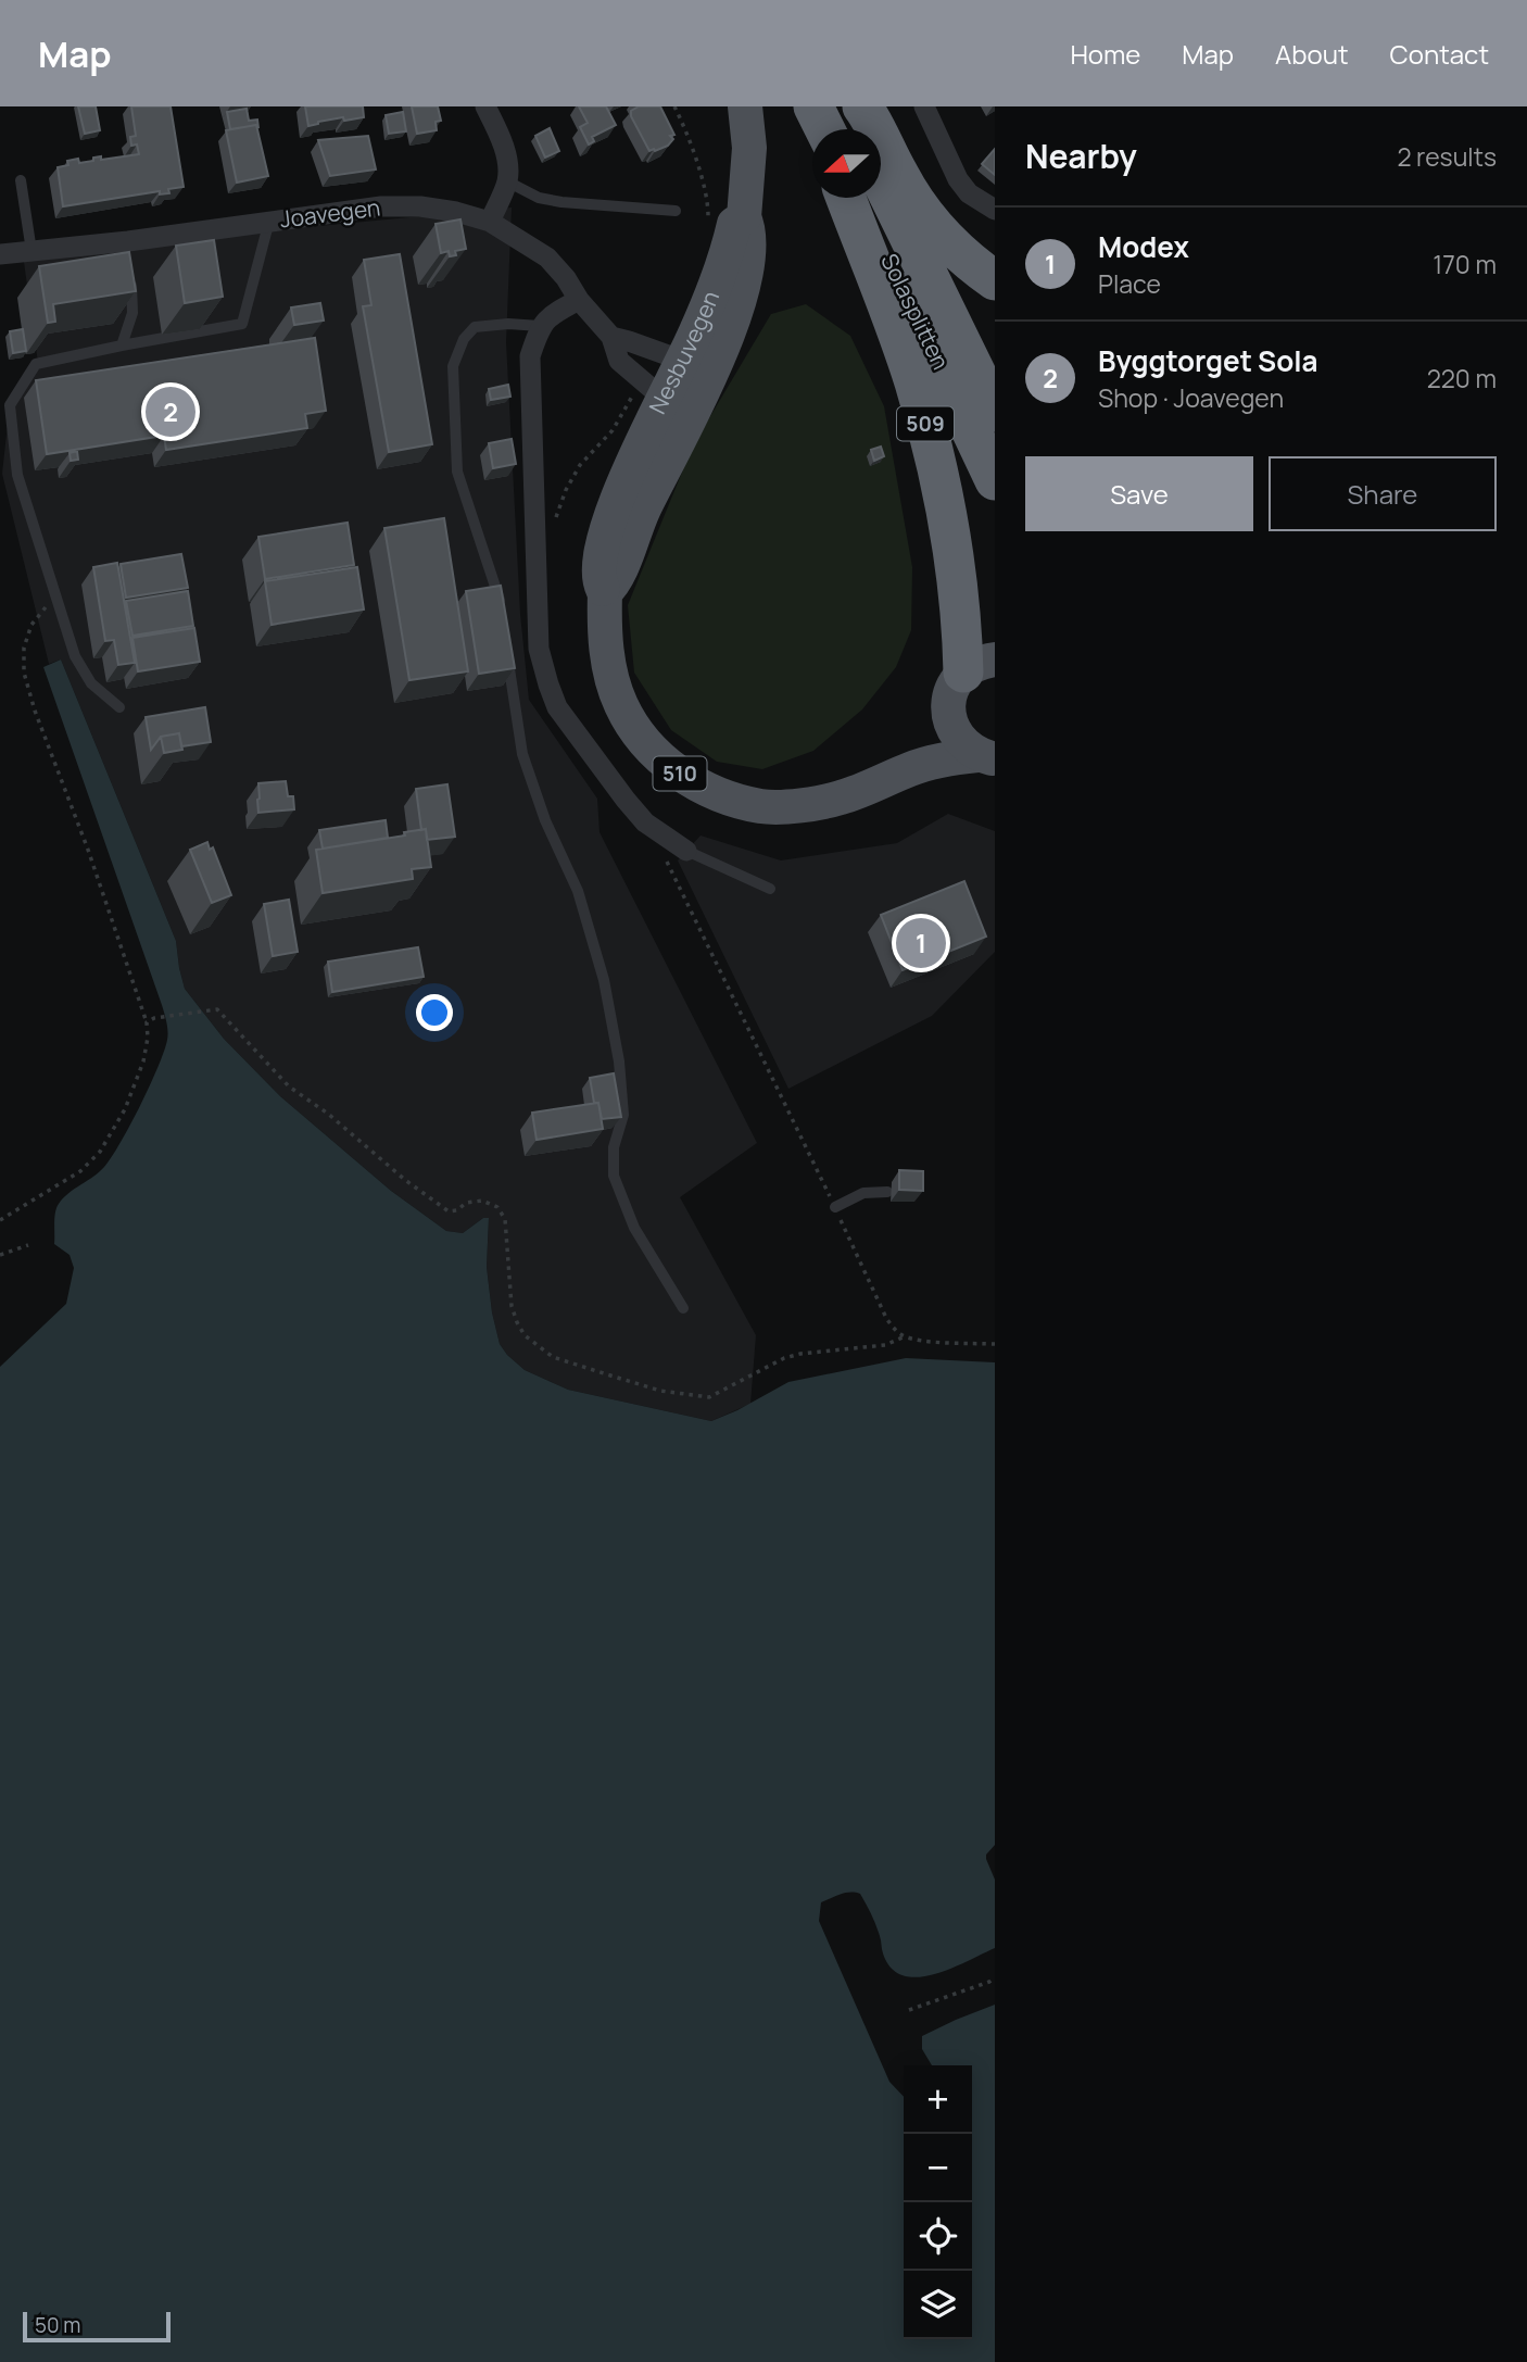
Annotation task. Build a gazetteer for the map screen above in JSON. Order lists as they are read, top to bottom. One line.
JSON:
{"streets":{"highway":["Solasplitten","509"],"main road":["Nesbuvegen","510"],"street":["Joavegen"]},"crossings":[["Joavegen","Nesbuvegen"],["Nesbuvegen","510"],["509","510"]],"scale_bar":"50 m","north":"left","page":{"header":"Map","nav":["Home","Map","About","Contact"],"heading":["Nearby","2 results"],"list":[{"mark":"1","name":"Modex","note":"Place","value":"170 m"},{"mark":"2","name":"Byggtorget Sola","note":"Shop · Joavegen","value":"220 m"}],"pins":["2","1"],"buttons":["Save","Share"],"map_buttons":["+","−"],"scale":"50 m"}}
